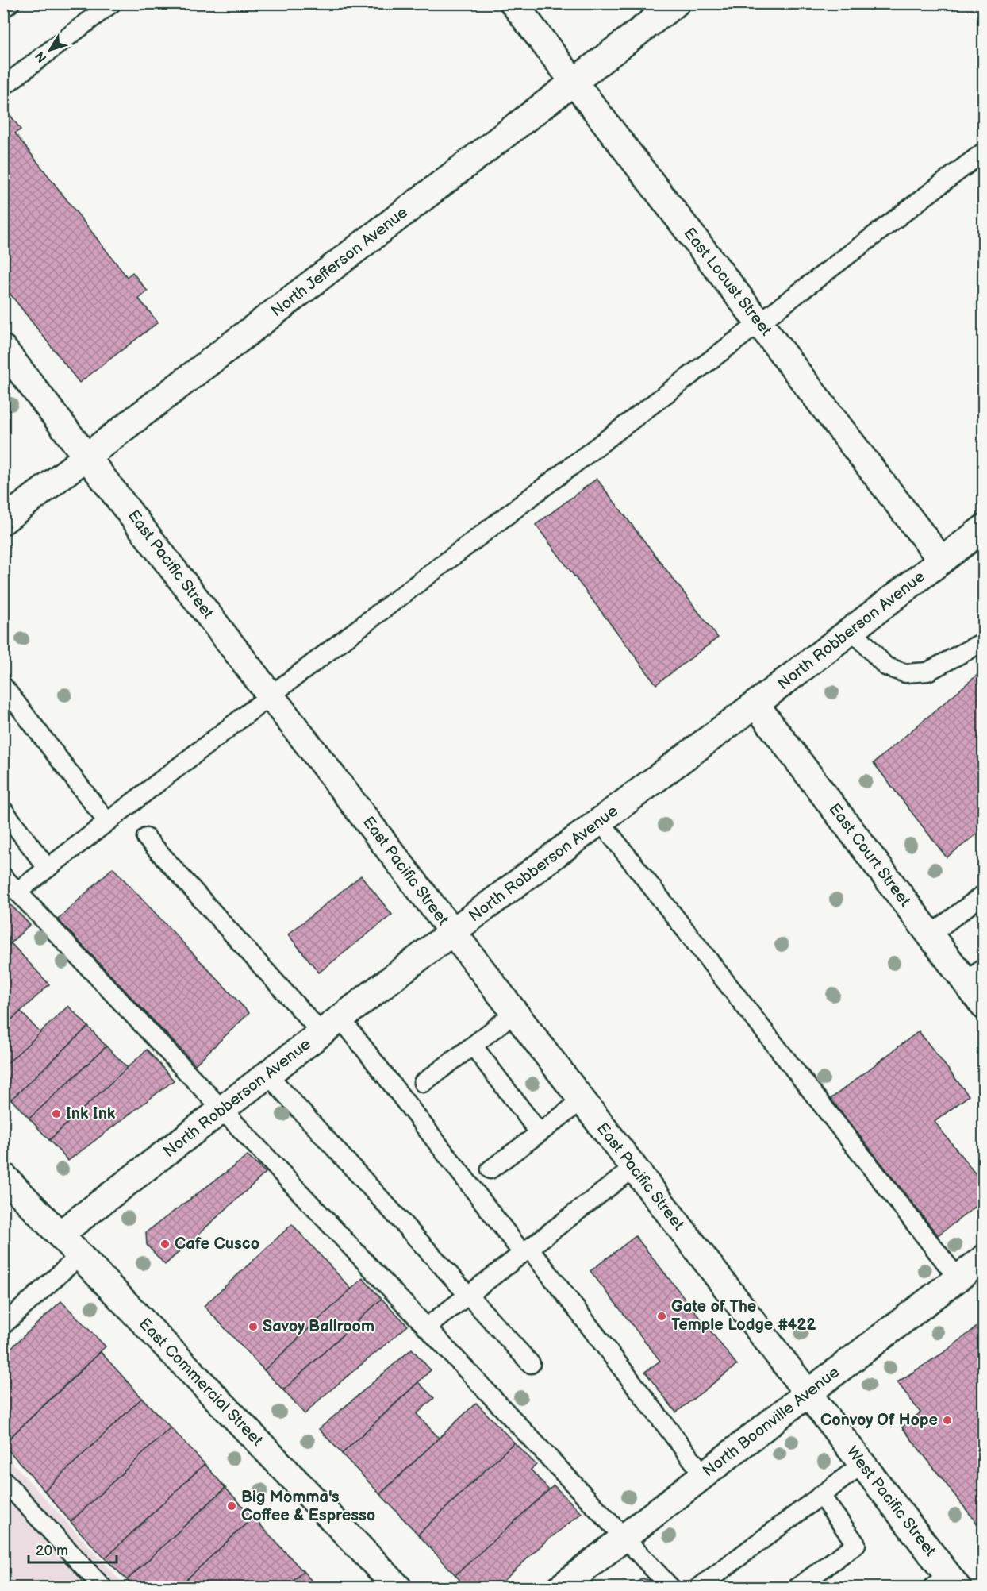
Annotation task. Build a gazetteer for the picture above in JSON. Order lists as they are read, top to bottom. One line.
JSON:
{"streets":{"street":["North Jefferson Avenue","East Locust Street","East Pacific Street","North Robberson Avenue","East Court Street","East Commercial Street","North Boonville Avenue","West Pacific Street"]},"crossings":[["North Jefferson Avenue","East Locust Street"],["North Jefferson Avenue","East Pacific Street"],["East Locust Street","North Robberson Avenue"],["East Pacific Street","North Robberson Avenue"],["East Pacific Street","North Boonville Avenue"],["East Pacific Street","West Pacific Street"],["North Robberson Avenue","East Court Street"],["North Robberson Avenue","East Commercial Street"],["North Boonville Avenue","West Pacific Street"]],"places":["Ink Ink","Cafe Cusco","Gate of The Temple Lodge #422","Savoy Ballroom","Convoy Of Hope","Big Momma's Coffee & Espresso"],"scale_bar":"20 m","north":"bottom left"}
